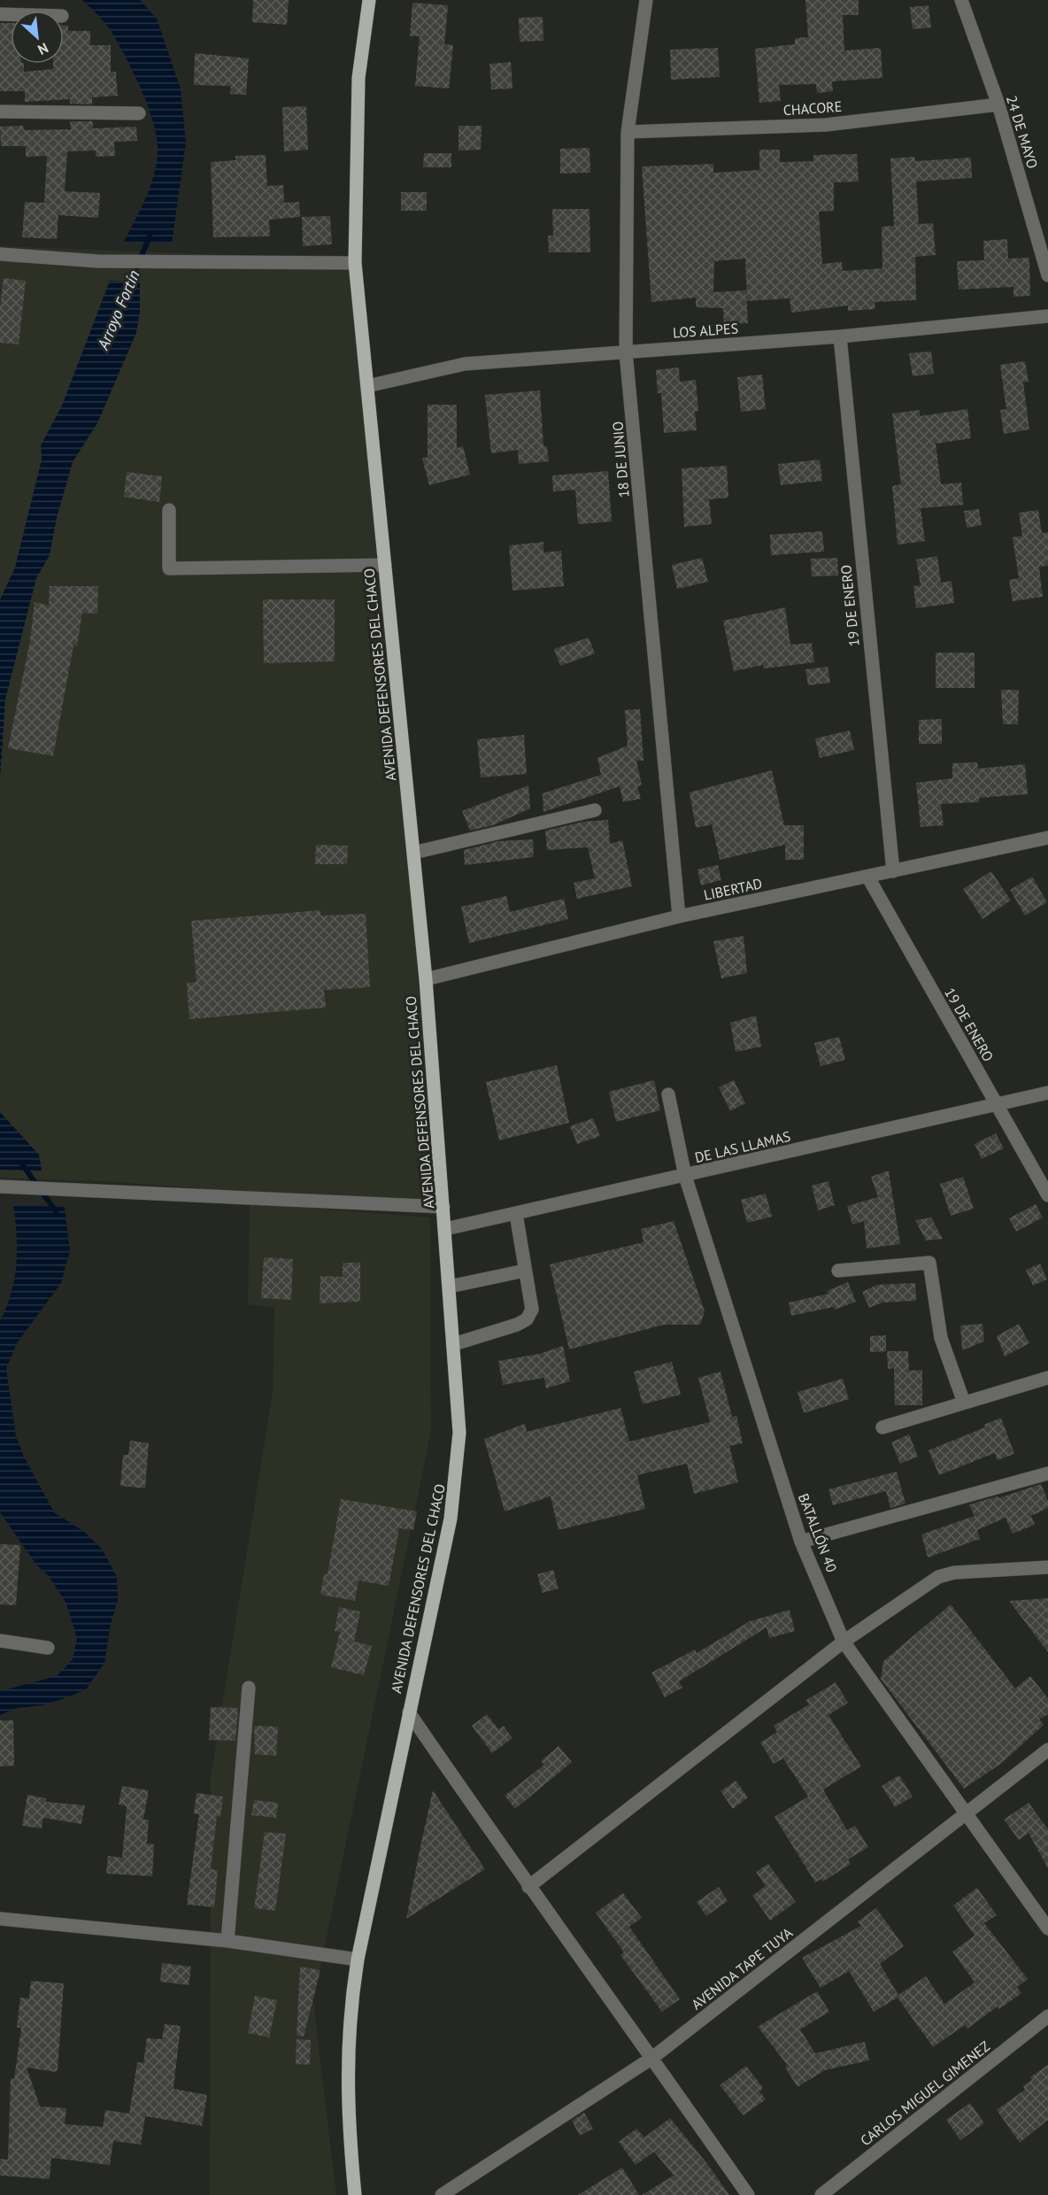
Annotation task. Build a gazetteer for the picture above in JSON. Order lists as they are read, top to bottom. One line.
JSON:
{"streets":{"main road":["AVENIDA DEFENSORES DEL CHACO"],"street":["CHACORE","24 DE MAYO","LOS ALPES","18 DE JUNIO","19 DE ENERO","LIBERTAD","DE LAS LLAMAS","BATALLÓN 40","AVENIDA TAPE TUYA","CARLOS MIGUEL GIMENEZ"]},"crossings":[["CHACORE","24 DE MAYO"],["CHACORE","18 DE JUNIO"],["LOS ALPES","18 DE JUNIO"],["LOS ALPES","19 DE ENERO"],["LOS ALPES","AVENIDA DEFENSORES DEL CHACO"],["18 DE JUNIO","LIBERTAD"],["19 DE ENERO","LIBERTAD"],["19 DE ENERO","DE LAS LLAMAS"],["AVENIDA DEFENSORES DEL CHACO","LIBERTAD"],["AVENIDA DEFENSORES DEL CHACO","DE LAS LLAMAS"],["DE LAS LLAMAS","BATALLÓN 40"],["BATALLÓN 40","AVENIDA TAPE TUYA"]],"water":["Arroyo Fortín"],"north":"bottom right"}
